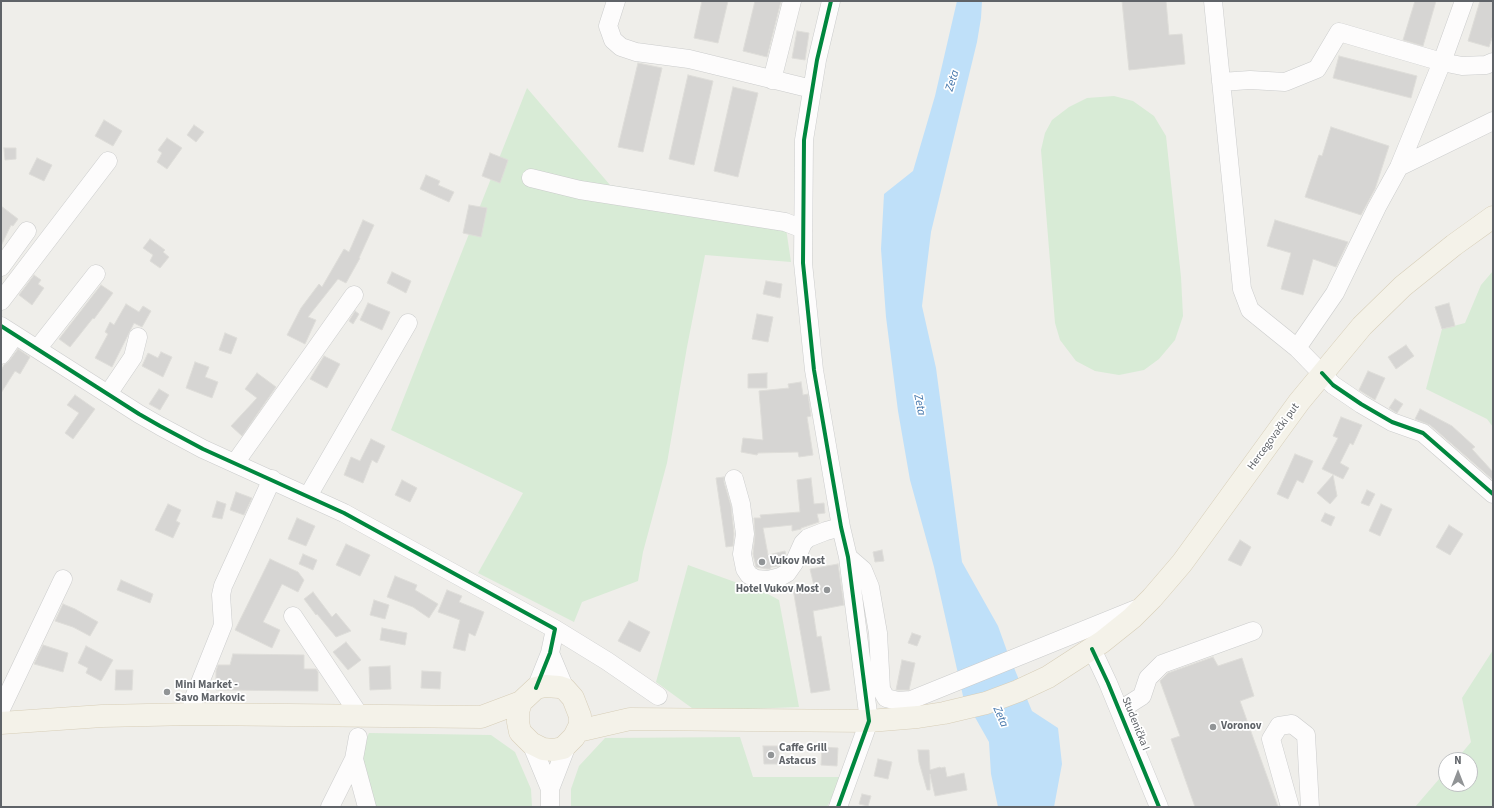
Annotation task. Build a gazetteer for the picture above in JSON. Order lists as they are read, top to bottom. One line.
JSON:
{"streets":{"main road":["Hercegovački put"],"street":["Studenička I"]},"crossings":[["Hercegovački put","Studenička I"]],"water":["Zeta"],"places":["Vukov Most","Hotel Vukov Most","Mini Market - Savo Markovic","Voronov","Caffe Grill Astacus"],"north":"top"}
